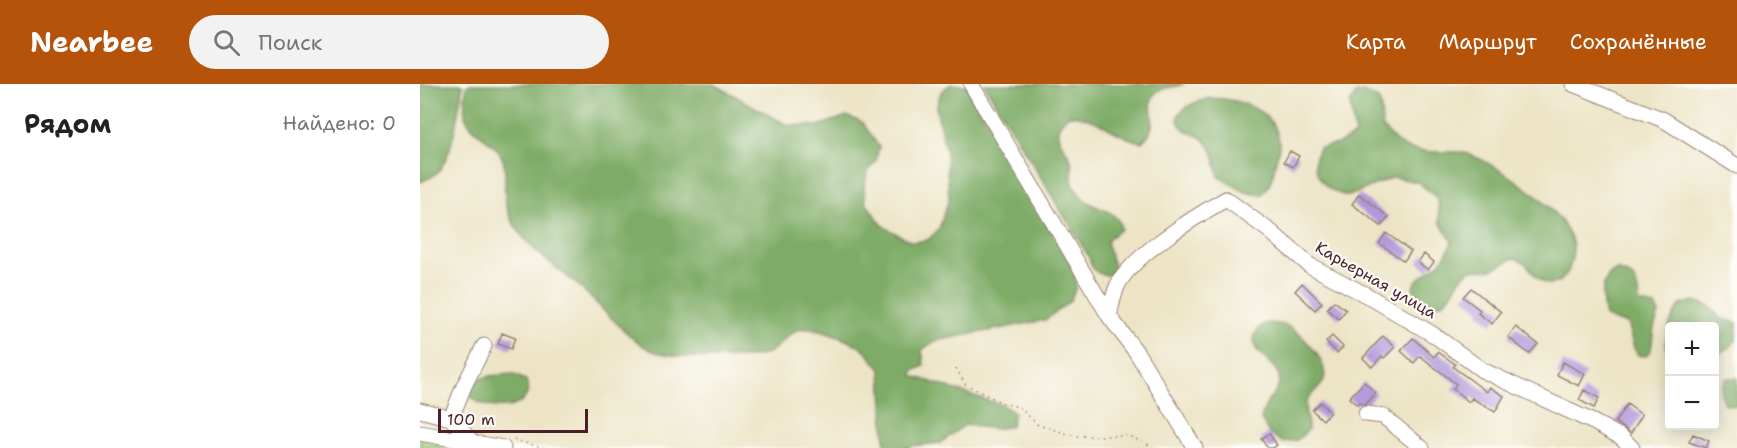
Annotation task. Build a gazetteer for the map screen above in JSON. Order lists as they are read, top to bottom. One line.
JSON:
{"streets":{"street":["Карьерная улица"]},"scale_bar":"100 m","page":{"header":"Nearbee","search":"Поиск","nav":["Карта","Маршрут","Сохранённые"],"heading":["Рядом","Найдено: 0"],"map_buttons":["+","−"],"scale":"100 m"}}
